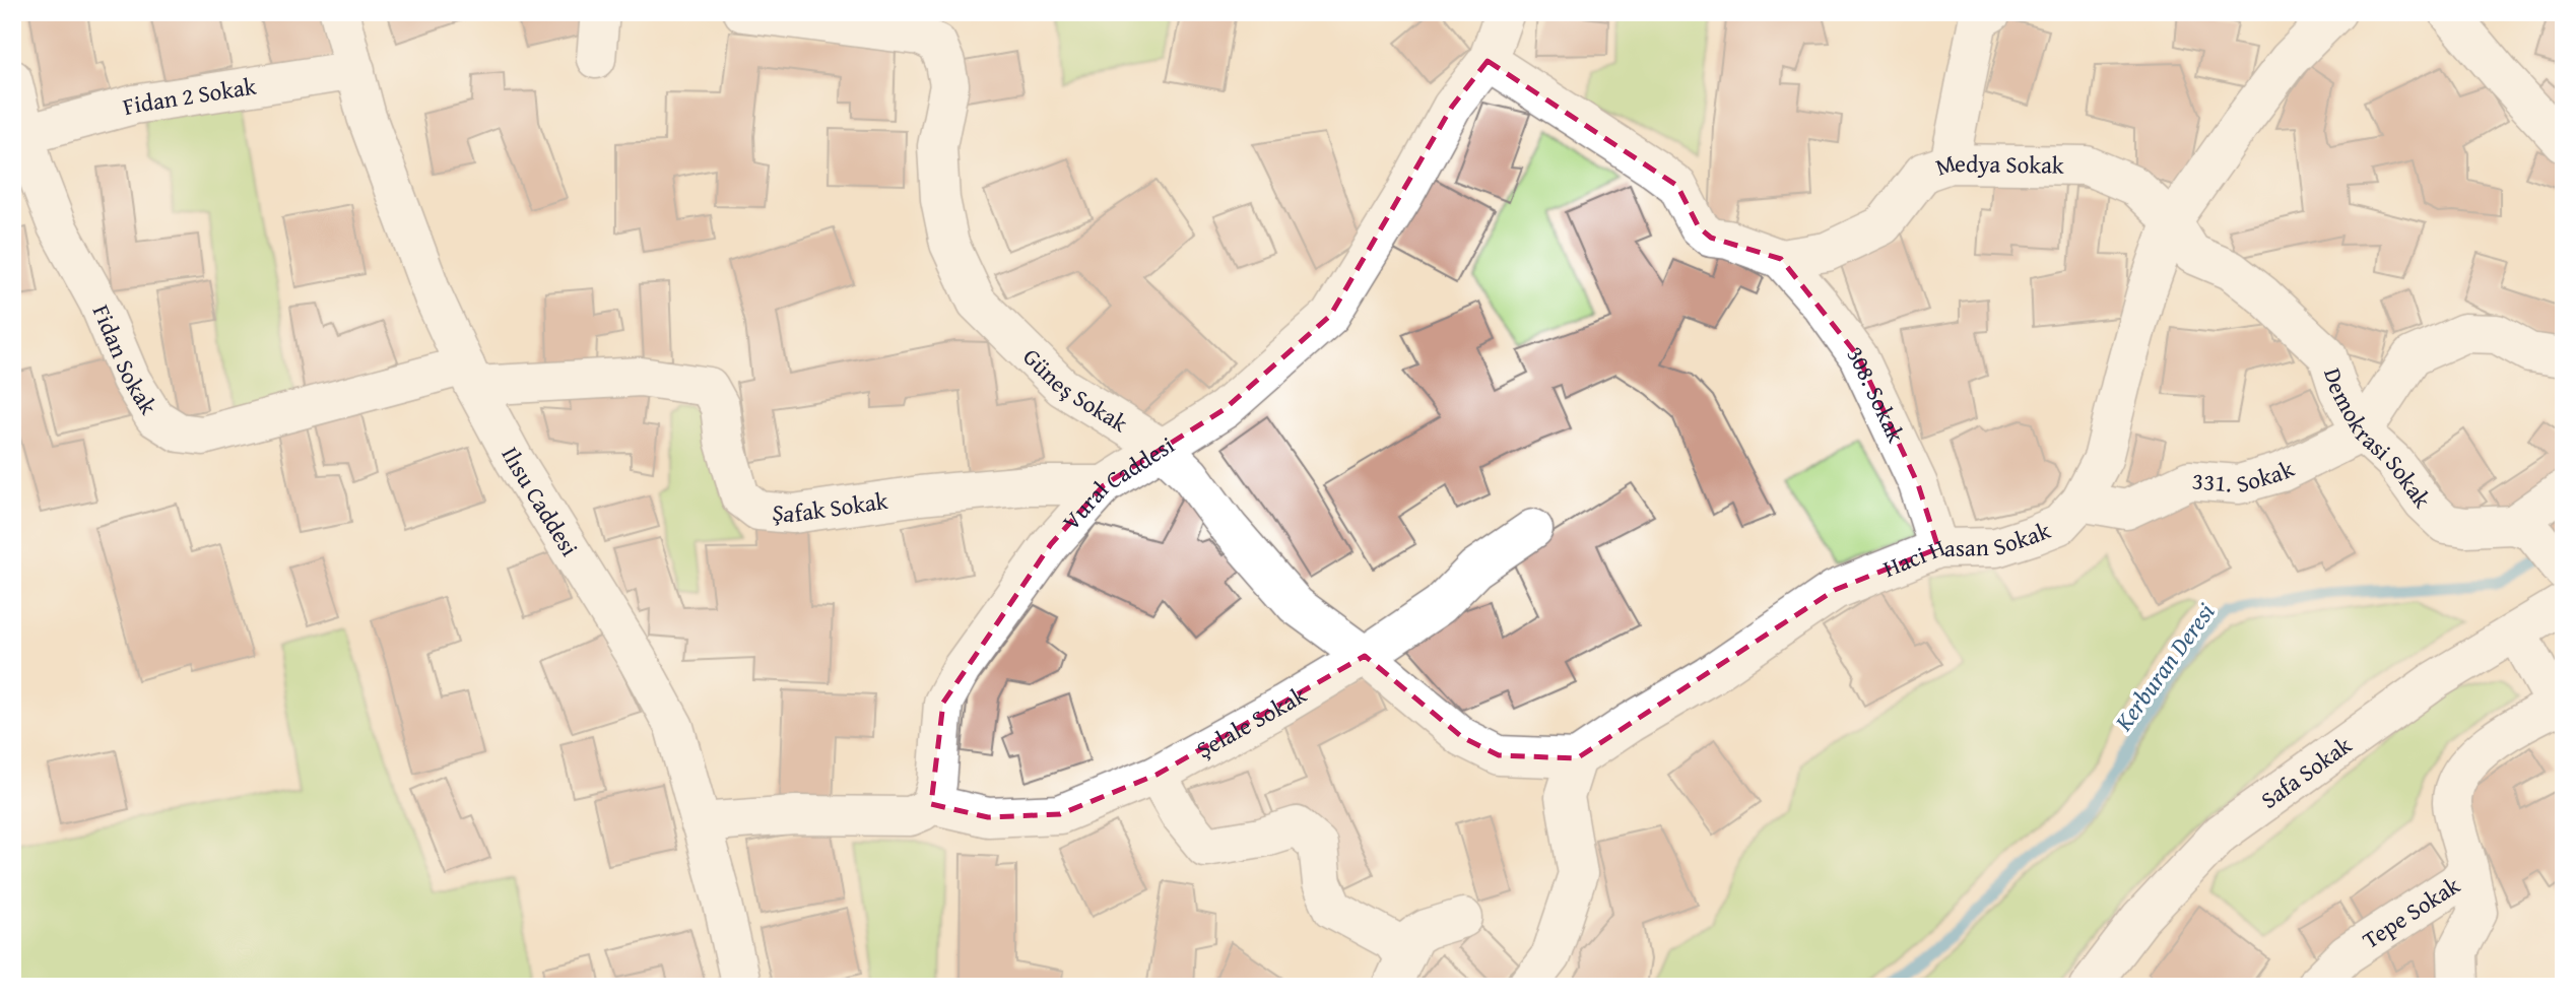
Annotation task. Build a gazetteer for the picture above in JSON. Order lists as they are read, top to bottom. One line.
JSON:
{"streets":{"street":["Fidan 2 Sokak","Medya Sokak","Fidan Sokak","Güneş Sokak","308. Sokak","Demokrasi Sokak","331. Sokak","Vural Caddesi","Ilısu Caddesi","Şafak Sokak","Haci Hasan Sokak","Şelale Sokak","Safa Sokak","Tepe Sokak"]},"crossings":[["Fidan 2 Sokak","Fidan Sokak"],["Fidan 2 Sokak","Ilısu Caddesi"],["Medya Sokak","308. Sokak"],["Medya Sokak","Demokrasi Sokak"],["Medya Sokak","Vural Caddesi"],["Medya Sokak","Haci Hasan Sokak"],["Fidan Sokak","Ilısu Caddesi"],["Fidan Sokak","Şafak Sokak"],["Güneş Sokak","Vural Caddesi"],["Güneş Sokak","Haci Hasan Sokak"],["Güneş Sokak","Şelale Sokak"],["308. Sokak","Haci Hasan Sokak"],["Demokrasi Sokak","331. Sokak"],["Demokrasi Sokak","Haci Hasan Sokak"],["331. Sokak","Haci Hasan Sokak"],["Vural Caddesi","Şafak Sokak"],["Vural Caddesi","Şelale Sokak"],["Ilısu Caddesi","Şafak Sokak"]],"water":["Kerburan Deresi"]}
